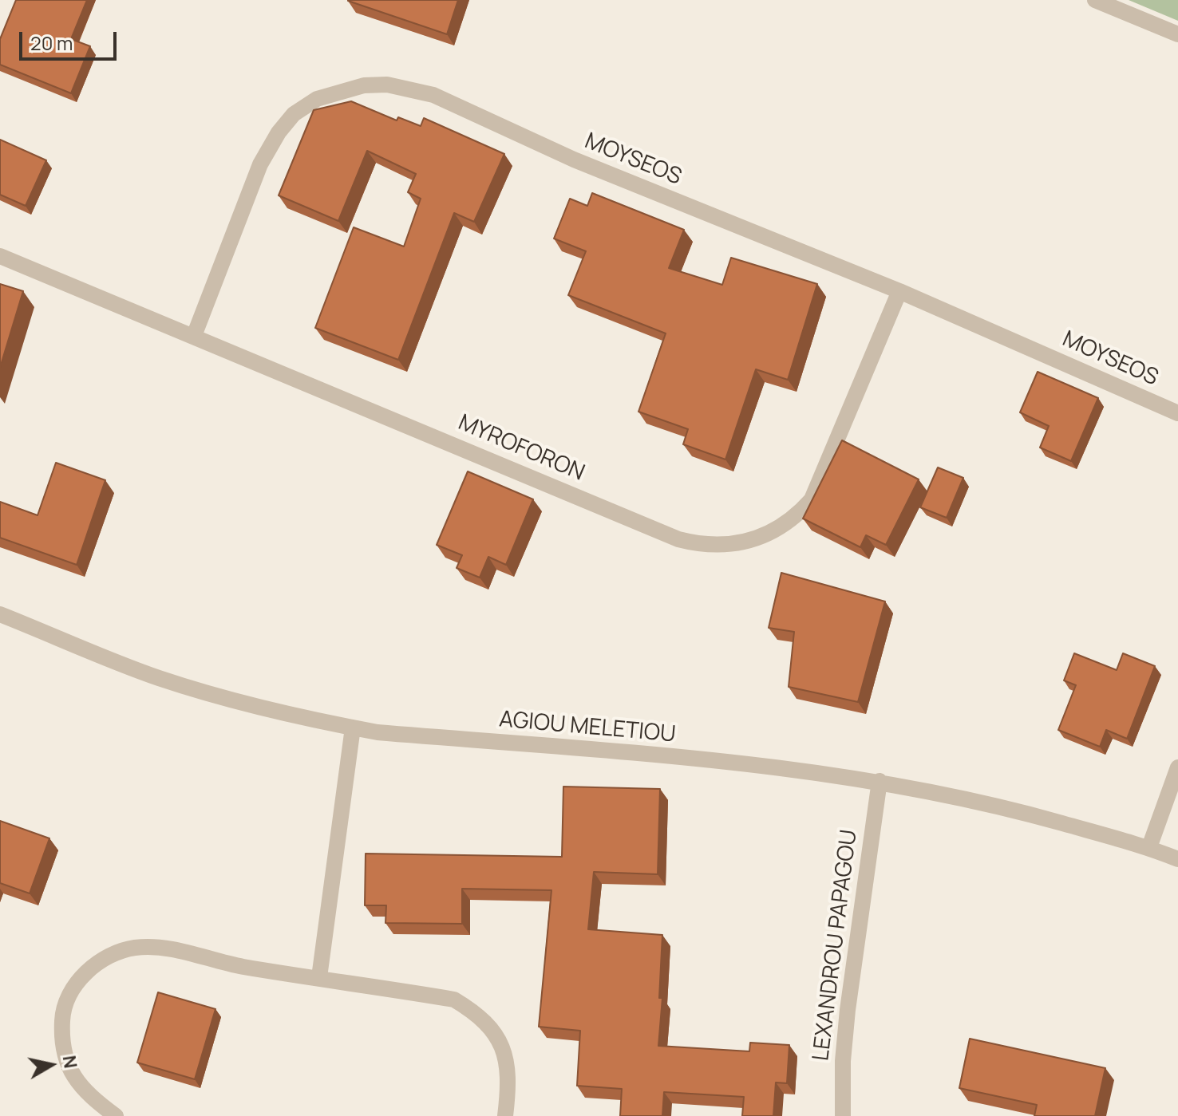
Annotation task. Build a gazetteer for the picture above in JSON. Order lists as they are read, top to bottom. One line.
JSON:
{"streets":{"street":["MOYSEOS","MYROFORON","AGIOU MELETIOU","LEXANDROU PAPAGOU"]},"crossings":[["MOYSEOS","MYROFORON"],["AGIOU MELETIOU","LEXANDROU PAPAGOU"]],"scale_bar":"20 m","north":"right"}
